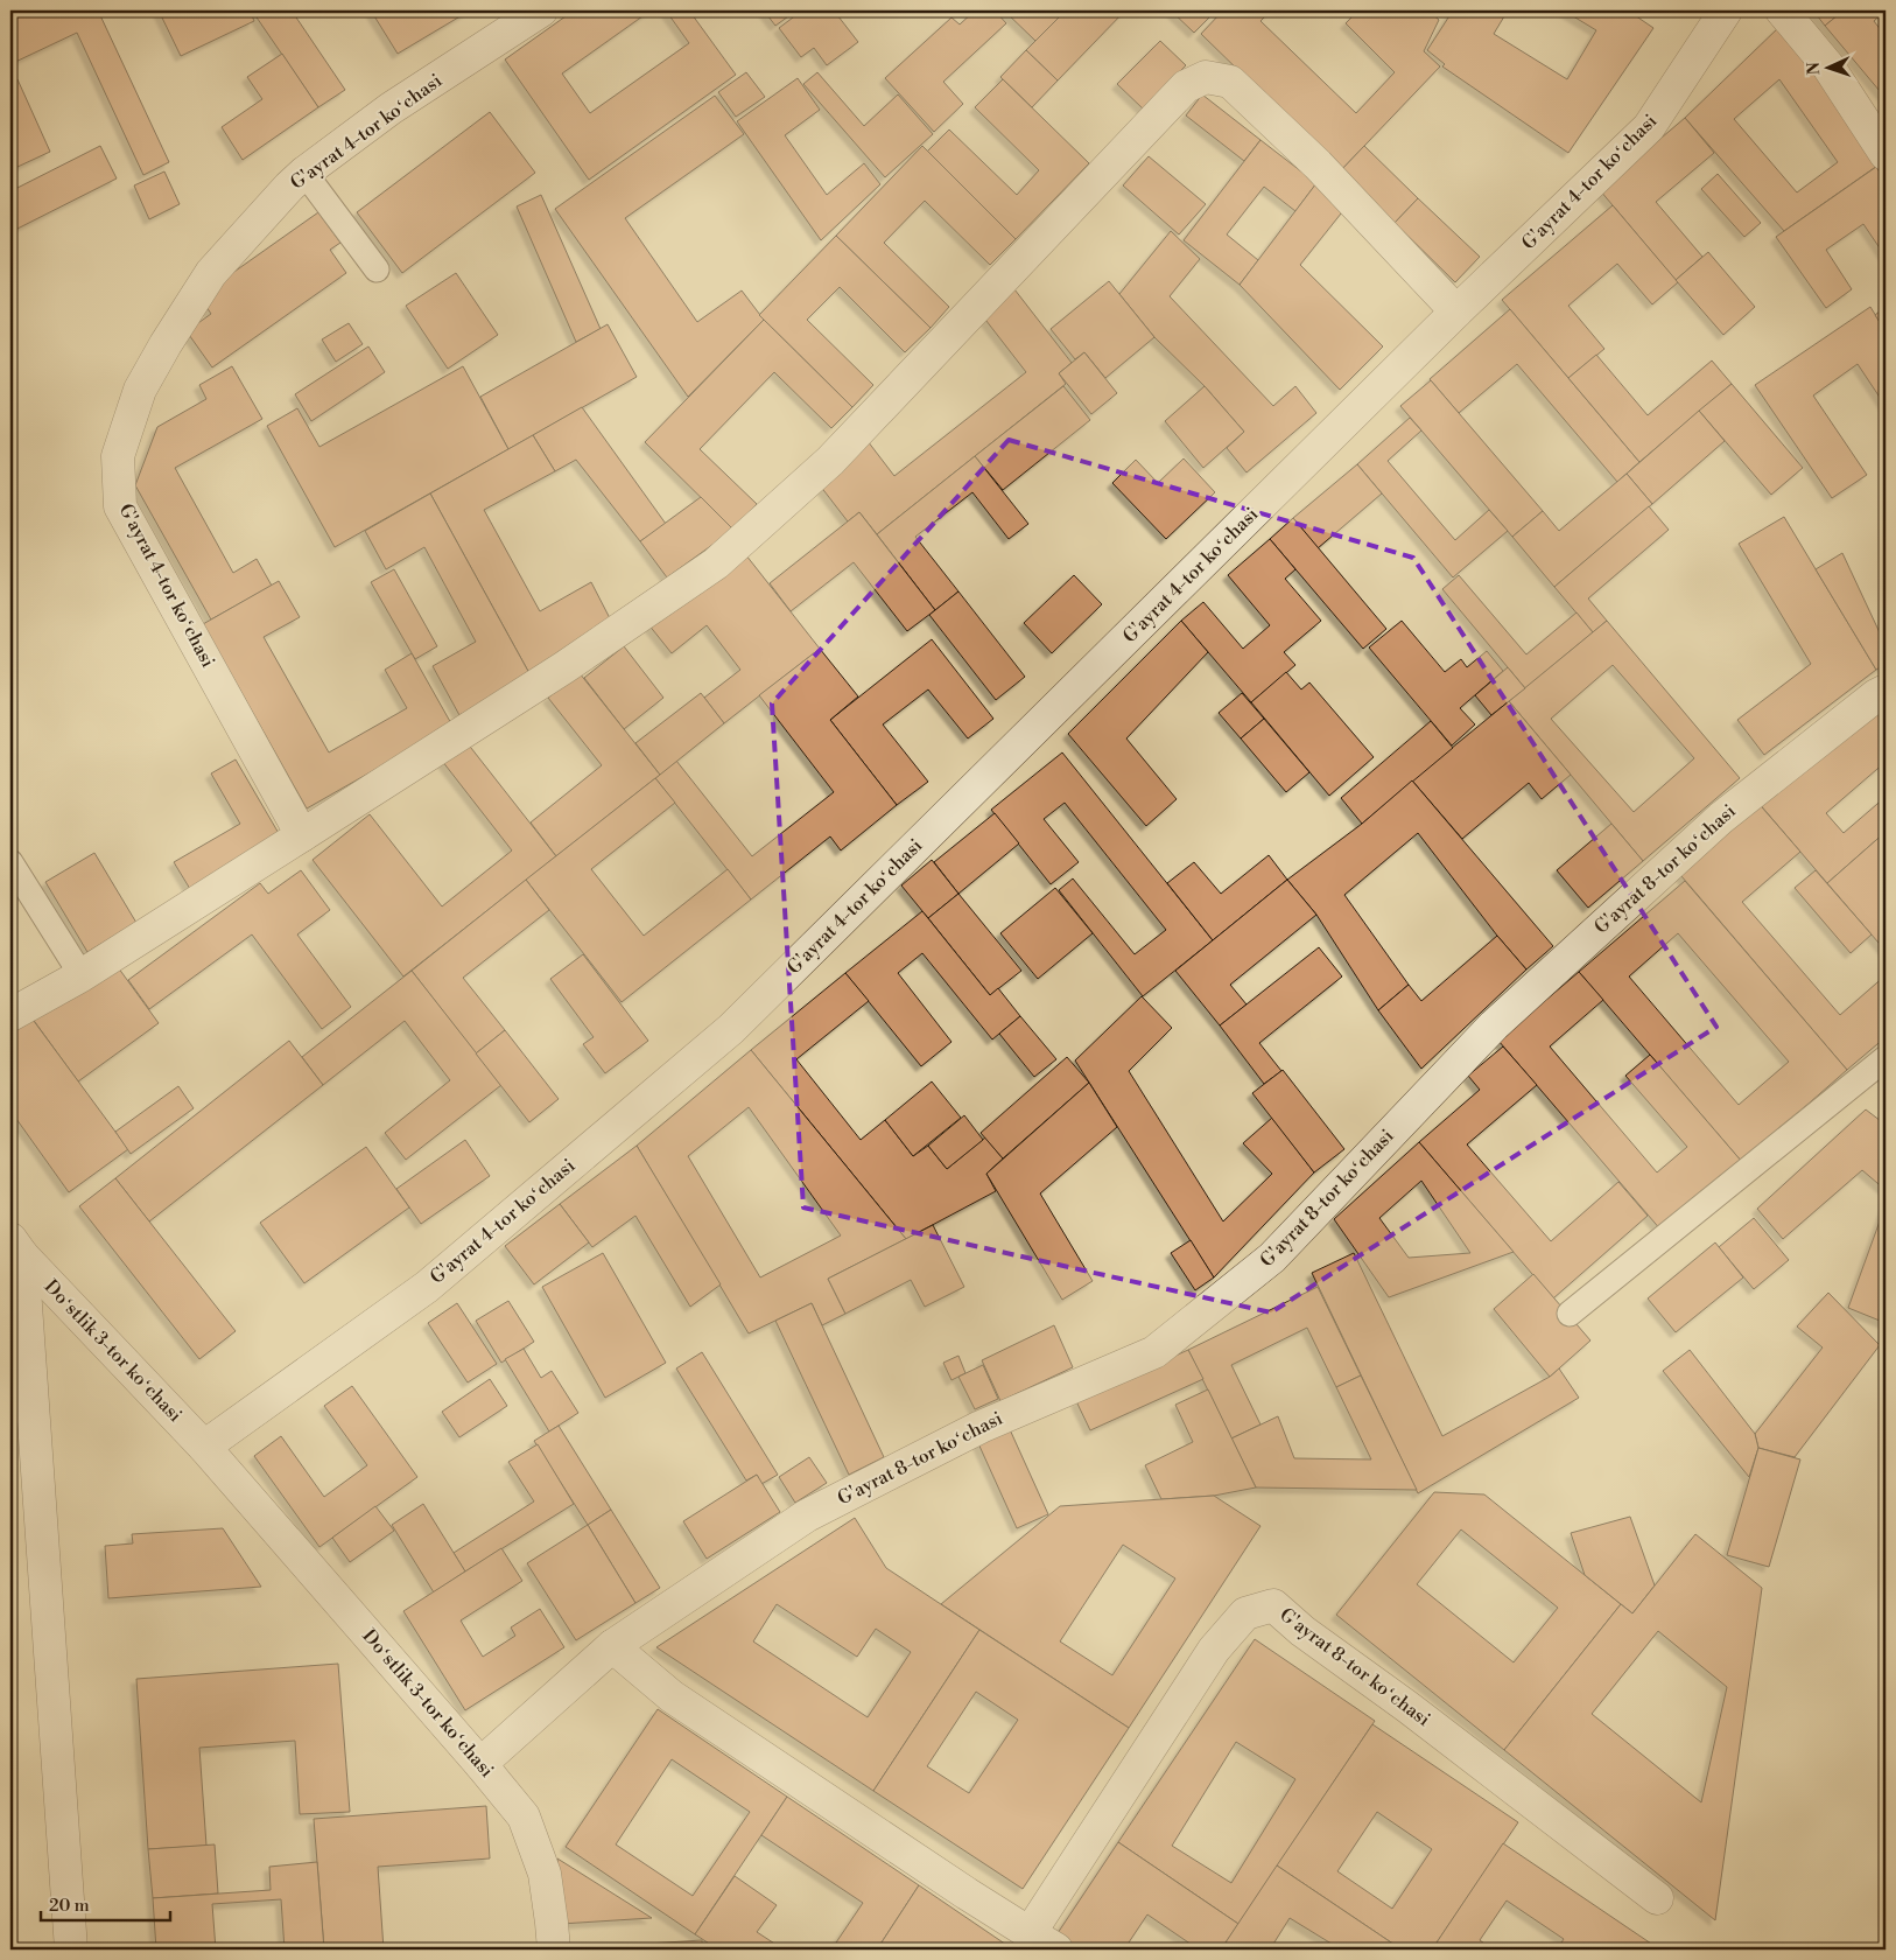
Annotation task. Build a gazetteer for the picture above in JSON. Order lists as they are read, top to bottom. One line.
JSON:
{"streets":{"street":["G'ayrat 4-tor koʻchasi","G'ayrat 8-tor koʻchasi","Doʻstlik 3-tor koʻchasi"]},"crossings":[["G'ayrat 4-tor koʻchasi","Doʻstlik 3-tor koʻchasi"],["G'ayrat 8-tor koʻchasi","Doʻstlik 3-tor koʻchasi"]],"scale_bar":"20 m","north":"left"}
